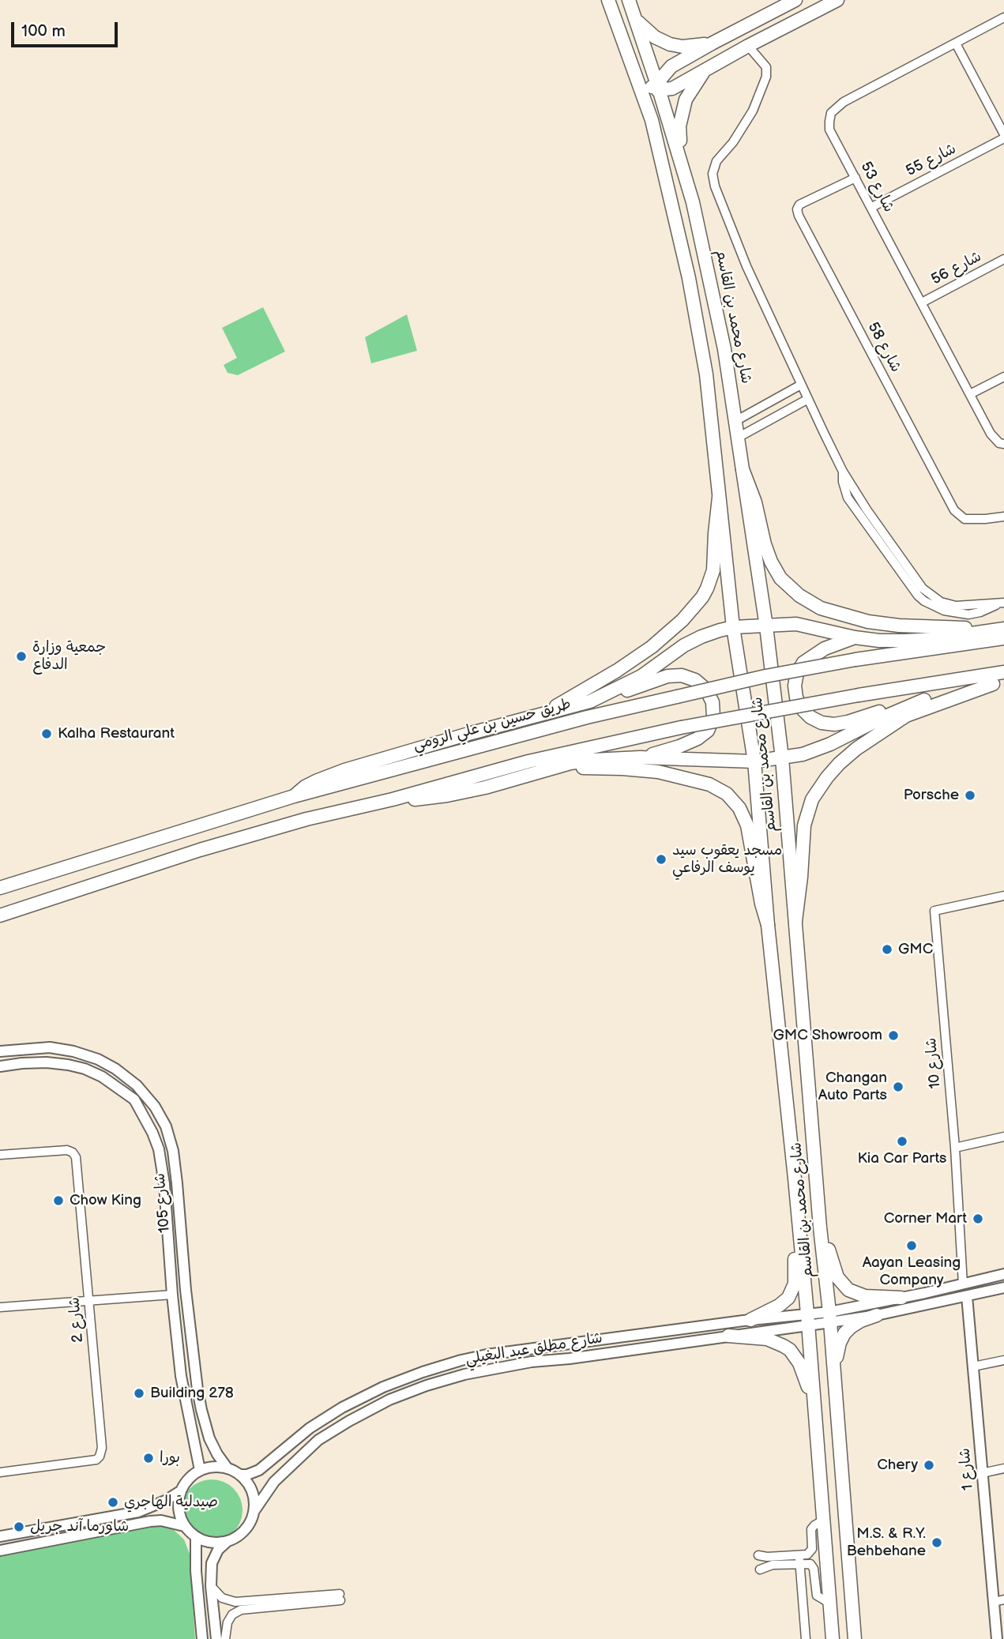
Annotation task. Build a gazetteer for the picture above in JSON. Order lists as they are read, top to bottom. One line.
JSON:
{"streets":{"main road":["شارع محمد بن القاسم","طريق حسين بن علي الرومي"],"street":["شارع 55","شارع 53","شارع 56","شارع 58","شارع 10","شارع 105","شارع 2","شارع مطلق عيد البغيلي","شارع 1"]},"crossings":[["شارع 55","شارع 53"],["شارع 53","شارع 56"],["شارع 53","شارع 58"],["شارع محمد بن القاسم","شارع مطلق عيد البغيلي"],["شارع 105","شارع مطلق عيد البغيلي"]],"places":["جمعية وزارة الدفاع","Kalha Restaurant","Porsche","مسجد يعقوب سيد يوسف الرفاعي","GMC","GMC Showroom","Changan Auto Parts","Kia Car Parts","Chow King","Corner Mart","Aayan Leasing Company","Building 278","بورا","Chery","صيدلية الهاجري","شاورما آند جريل","M.S. & R.Y. Behbehane"],"scale_bar":"100 m"}
